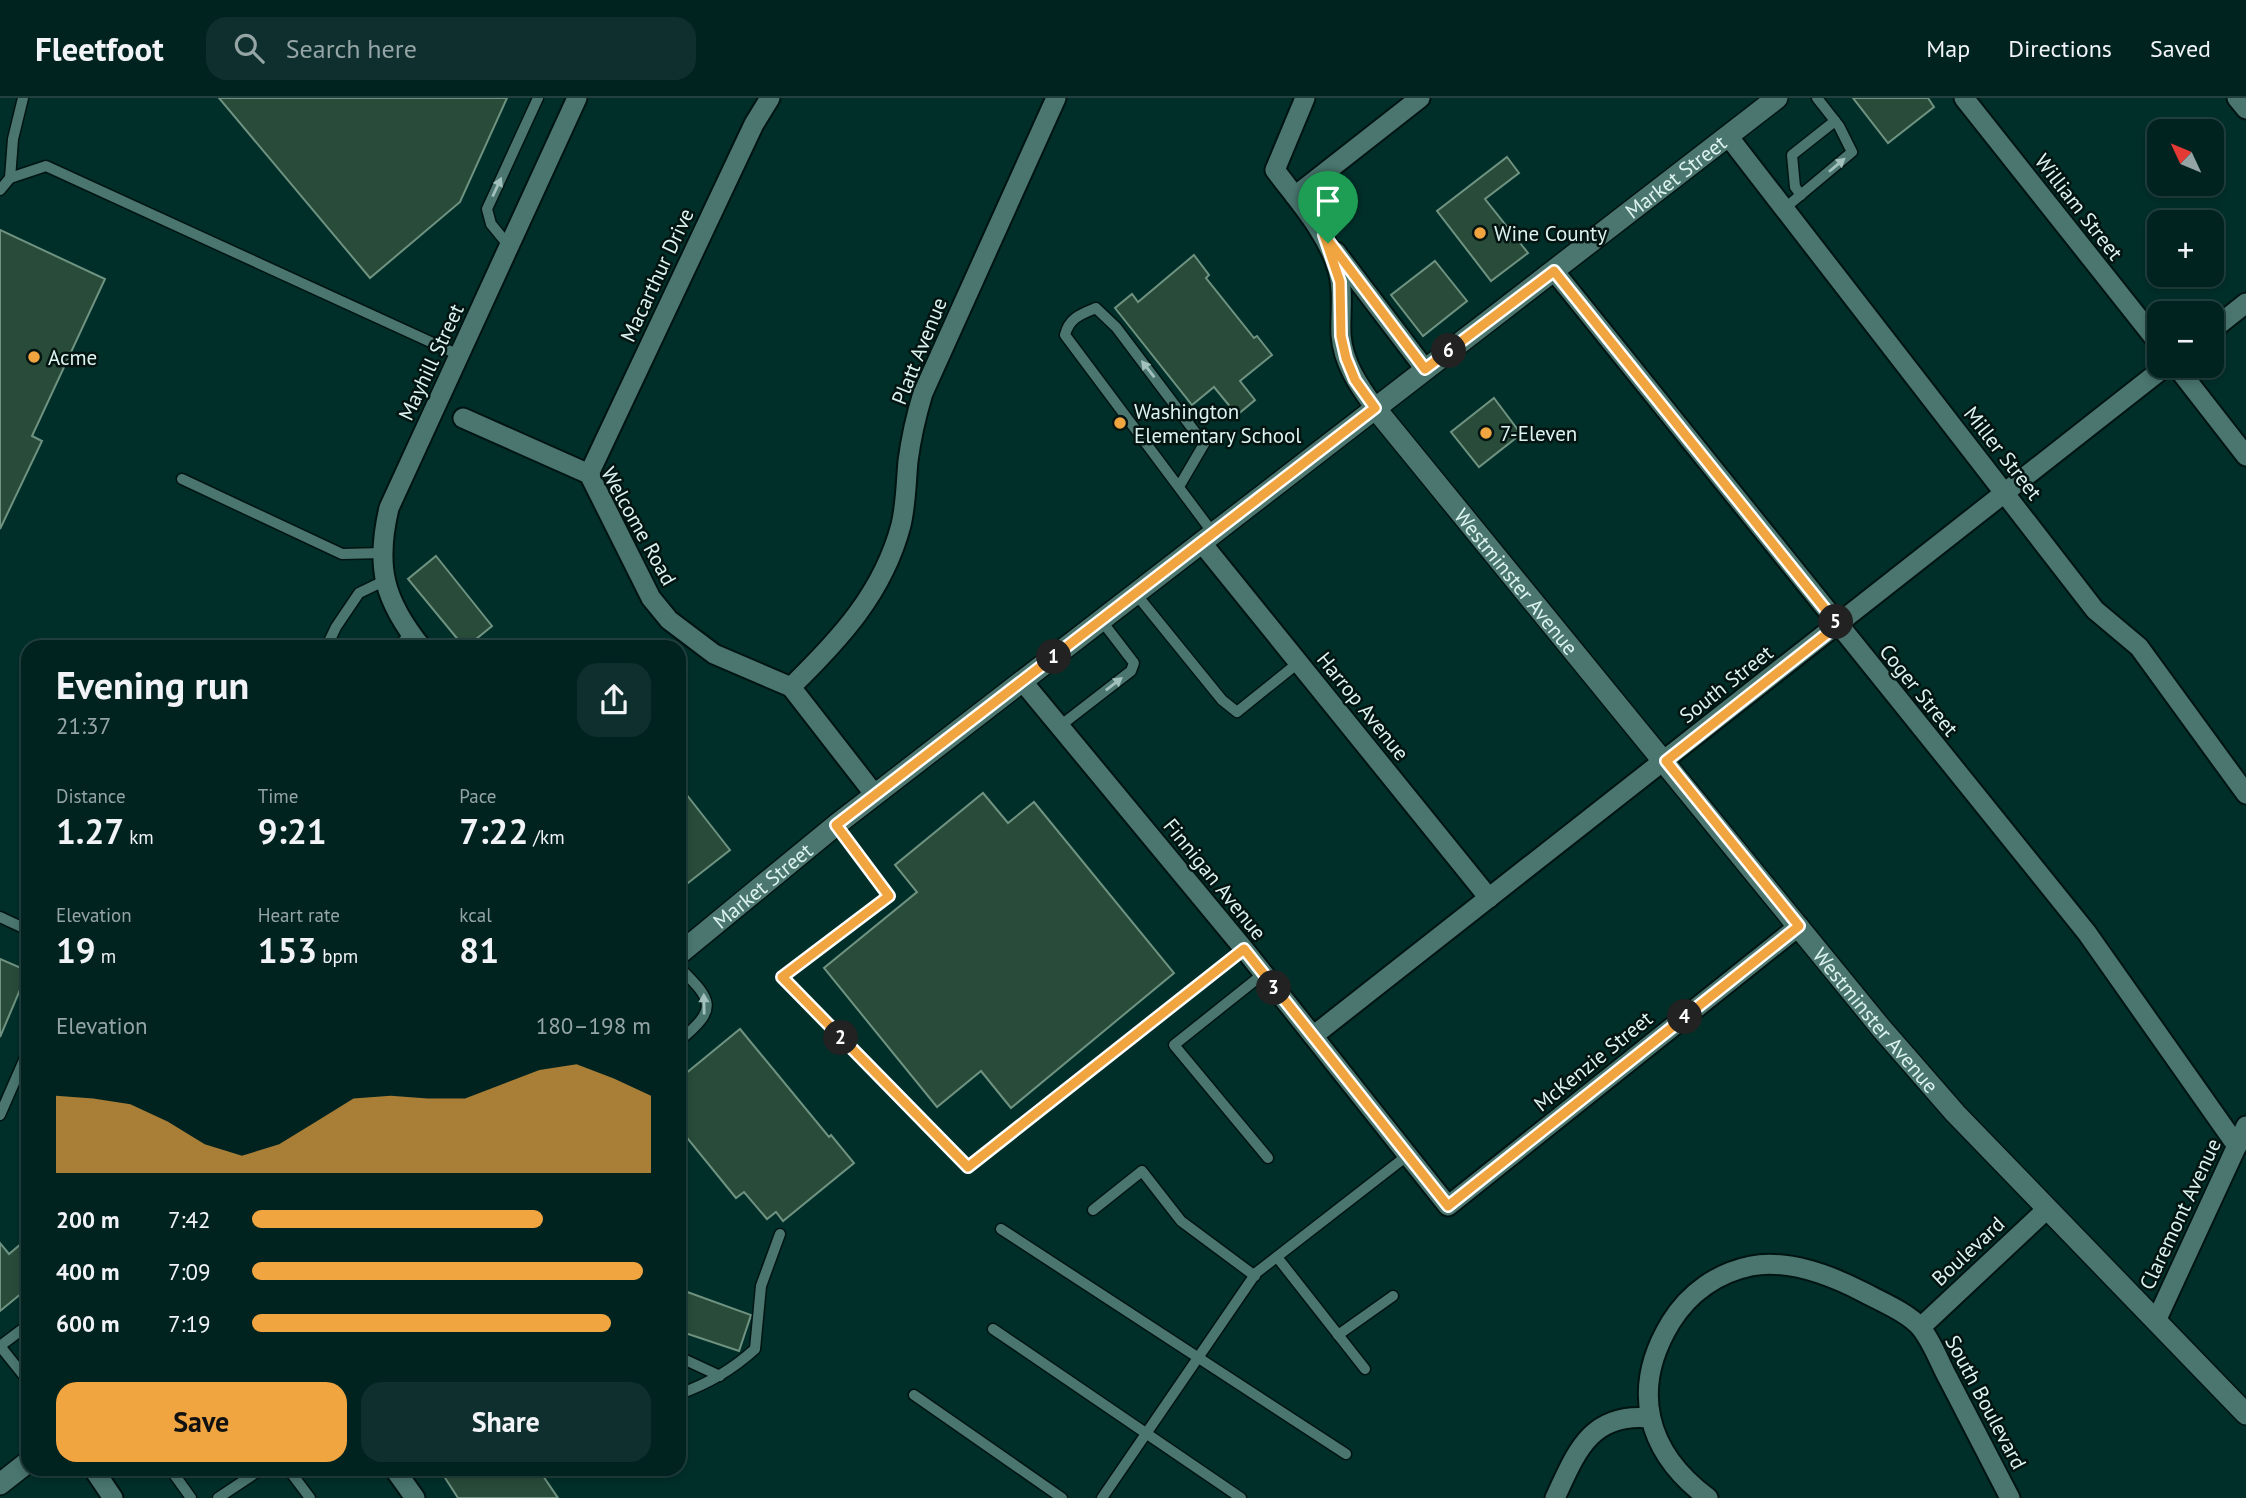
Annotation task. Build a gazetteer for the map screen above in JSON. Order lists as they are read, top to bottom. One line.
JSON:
{"streets":{"main road":["Market Street","Westminster Avenue"],"street":["William Street","Macarthur Drive","Platt Avenue","Mayhill Street","Miller Street","Welcome Road","South Street","Coger Street","Harrop Avenue","Finnigan Avenue","McKenzie Street","Claremont Avenue","Boulevard","South Boulevard"]},"crossings":[["Market Street","Miller Street"],["Market Street","Welcome Road"],["Market Street","Westminster Avenue"],["Market Street","Coger Street"],["Market Street","Harrop Avenue"],["Market Street","Finnigan Avenue"],["Macarthur Drive","Welcome Road"],["Platt Avenue","Welcome Road"],["Miller Street","South Street"],["Westminster Avenue","South Street"],["Westminster Avenue","McKenzie Street"],["Westminster Avenue","Claremont Avenue"],["Westminster Avenue","Boulevard"],["South Street","Coger Street"],["South Street","Harrop Avenue"],["South Street","Finnigan Avenue"],["Coger Street","Claremont Avenue"],["Finnigan Avenue","McKenzie Street"],["Boulevard","South Boulevard"]],"places":["Wine County","Acme","Washington Elementary School","7-Eleven"],"north":"top left","page":{"header":"Fleetfoot","search":"Search here","nav":["Map","Directions","Saved"],"map_buttons":["+","−"],"pins":["6","5","1","3","4","2"],"heading":["Evening run","21:37"],"stats":[["Distance","1.27 km"],["Time","9:21"],["Pace","7:22 /km"],["Elevation","19 m"],["Heart rate","153 bpm"],["kcal","81"]],"chart":["Elevation","180–198 m"],"list":[{"name":"200 m","note":"7:42"},{"name":"400 m","note":"7:09"},{"name":"600 m","note":"7:19"}],"buttons":["Save","Share"]}}
